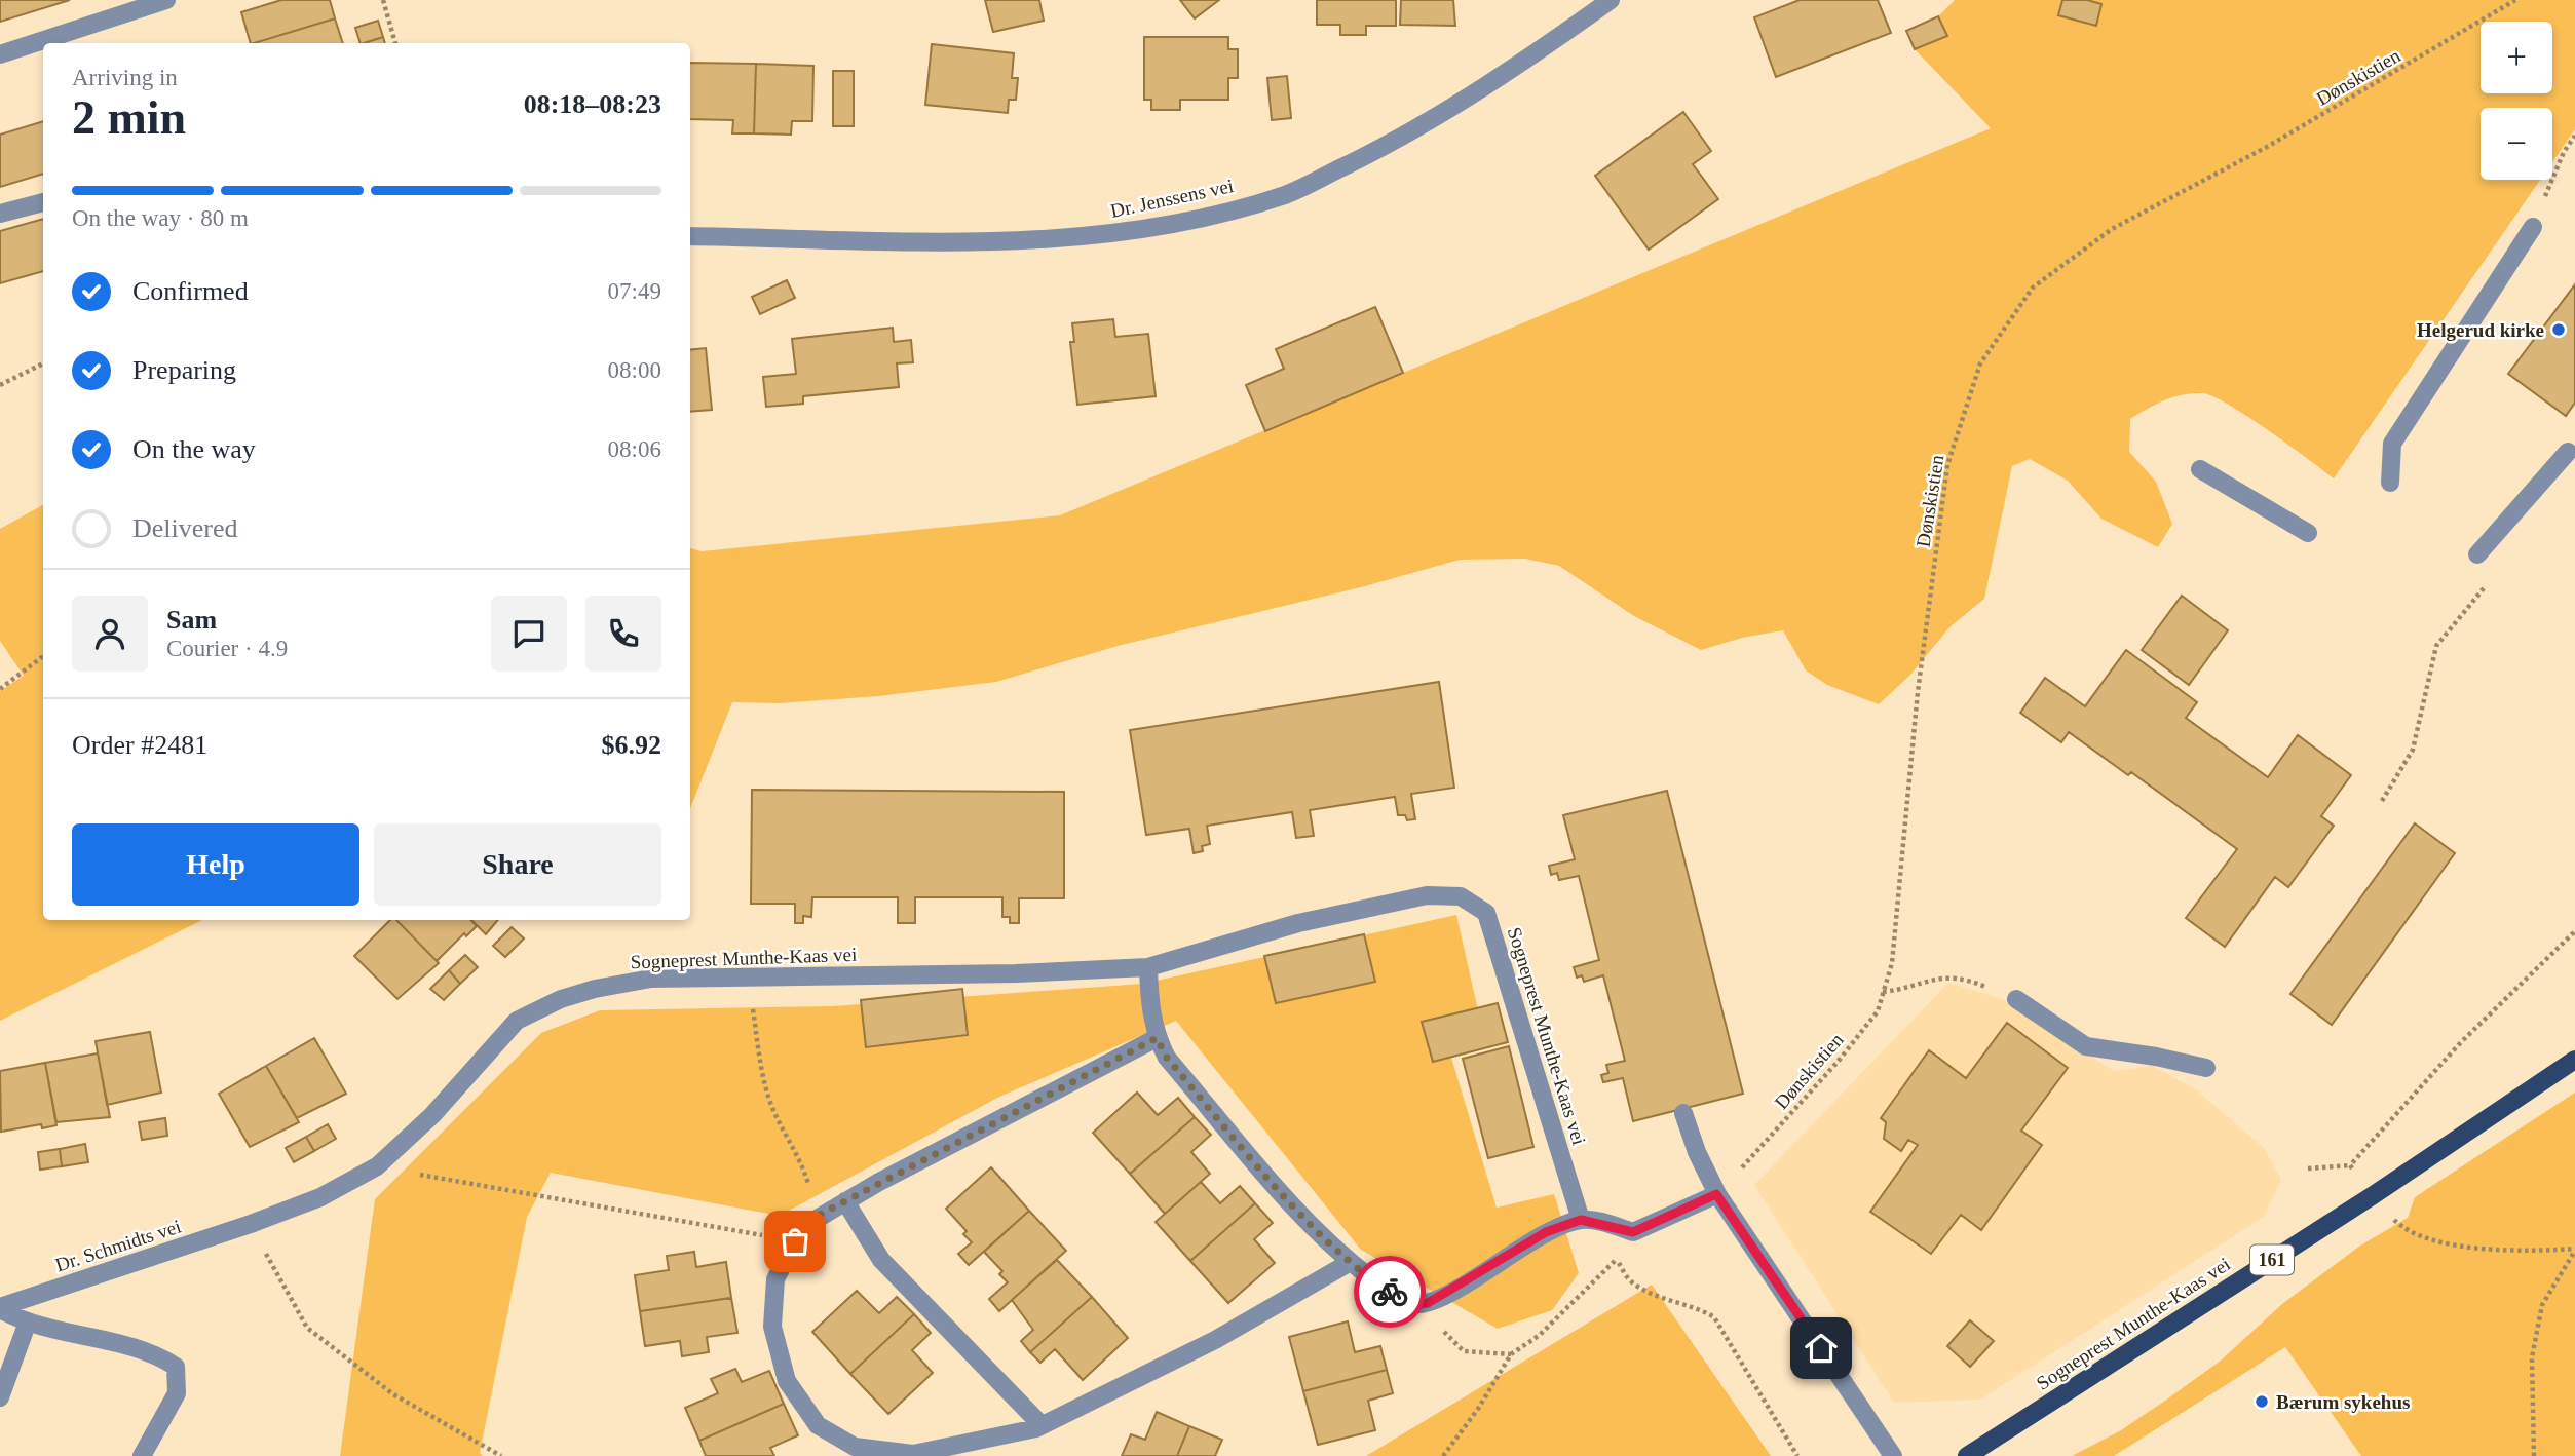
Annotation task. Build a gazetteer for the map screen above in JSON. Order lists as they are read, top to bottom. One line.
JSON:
{"streets":{"main road":["Sogneprest Munthe-Kaas vei","161"],"street":["Dr. Jenssens vei","Dr. Schmidts vei"],"path":["Dønskistien"]},"crossings":[["Sogneprest Munthe-Kaas vei","Dr. Schmidts vei"]],"places":["Helgerud kirke","Bærum sykehus"],"page":{"map_buttons":["+","−"],"heading":["2 min","Arriving in","08:18–08:23"],"panel":["Sam","Courier · 4.9","Order #2481","$6.92"],"bar":"On the way · 80 m","list":[["Confirmed","07:49"],["Preparing","08:00"],["On the way","08:06"],"Delivered"],"buttons":["Help","Share"]}}
